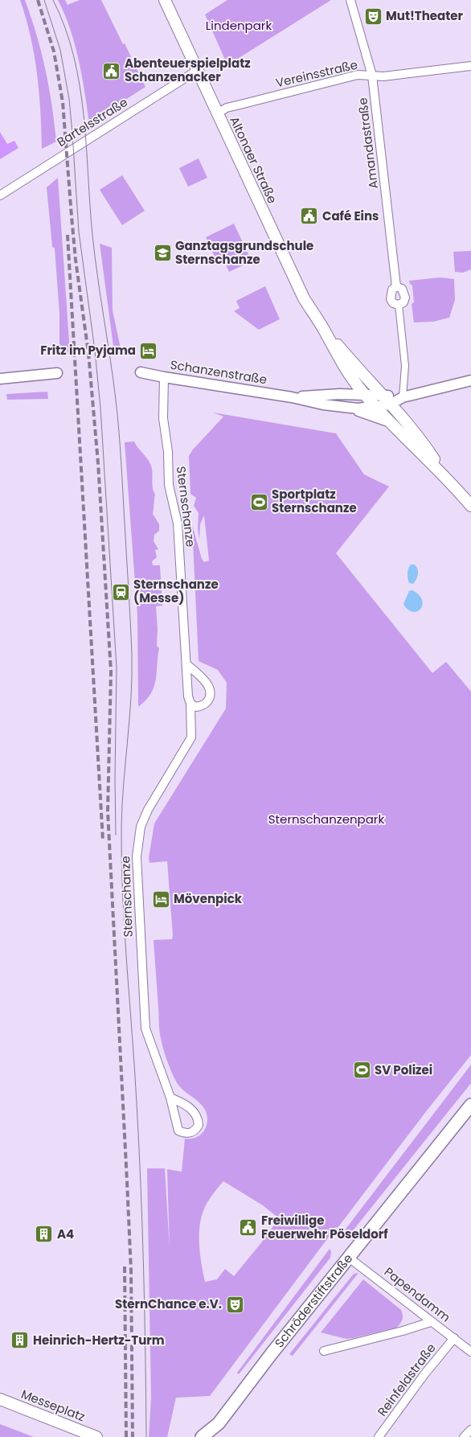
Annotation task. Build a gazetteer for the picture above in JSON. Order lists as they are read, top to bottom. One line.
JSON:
{"streets":{"main road":["Altonaer Straße","Schröderstiftstraße","Messeplatz"],"street":["Vereinsstraße","Bartelsstraße","Amandastraße","Schanzenstraße","Sternschanze","Papendamm","Reinfeldstraße"]},"crossings":[["Vereinsstraße","Amandastraße"],["Vereinsstraße","Altonaer Straße"],["Bartelsstraße","Altonaer Straße"],["Amandastraße","Schanzenstraße"],["Altonaer Straße","Schanzenstraße"],["Schanzenstraße","Sternschanze"],["Papendamm","Schröderstiftstraße"],["Papendamm","Reinfeldstraße"]],"parks":["Lindenpark","Sternschanzenpark"],"places":{"theatre":["Mut!Theater","SternChance e.V."],"public building":["Abenteuerspielplatz Schanzenacker","Café Eins","Freiwillige Feuerwehr Pöseldorf"],"school or university":["Ganztagsgrundschule Sternschanze"],"hotel":["Fritz im Pyjama","Mövenpick"],"sports":["Sportplatz Sternschanze","SV Polizei"],"station":["Sternschanze (Messe)"],"building":["A4","Heinrich-Hertz-Turm"]}}
